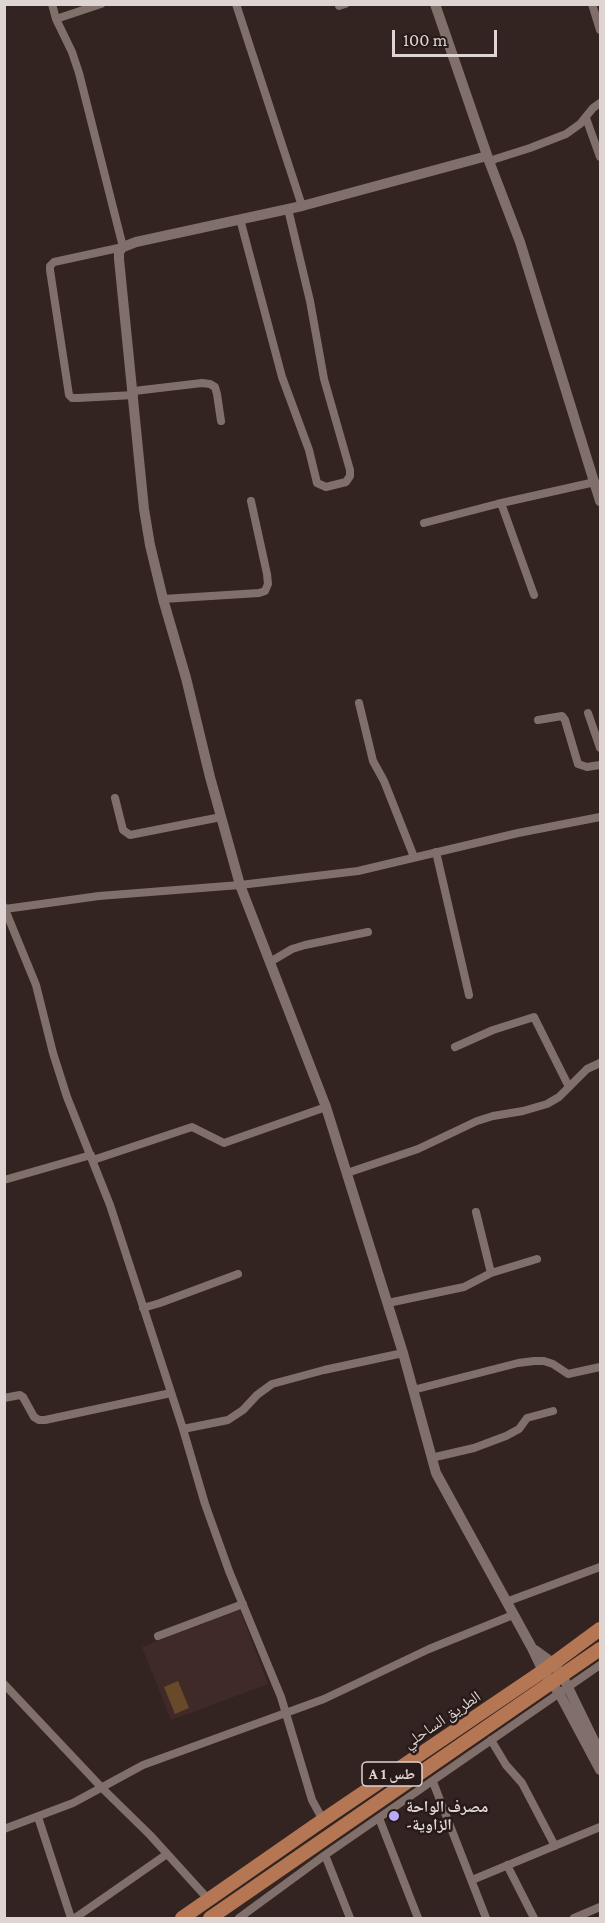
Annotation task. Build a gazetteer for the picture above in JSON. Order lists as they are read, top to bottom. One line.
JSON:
{"streets":{"highway":["الطريق الساحلي","A 1 طس"]},"places":["مصرف الواحة -الزاوية"],"scale_bar":"100 m"}
